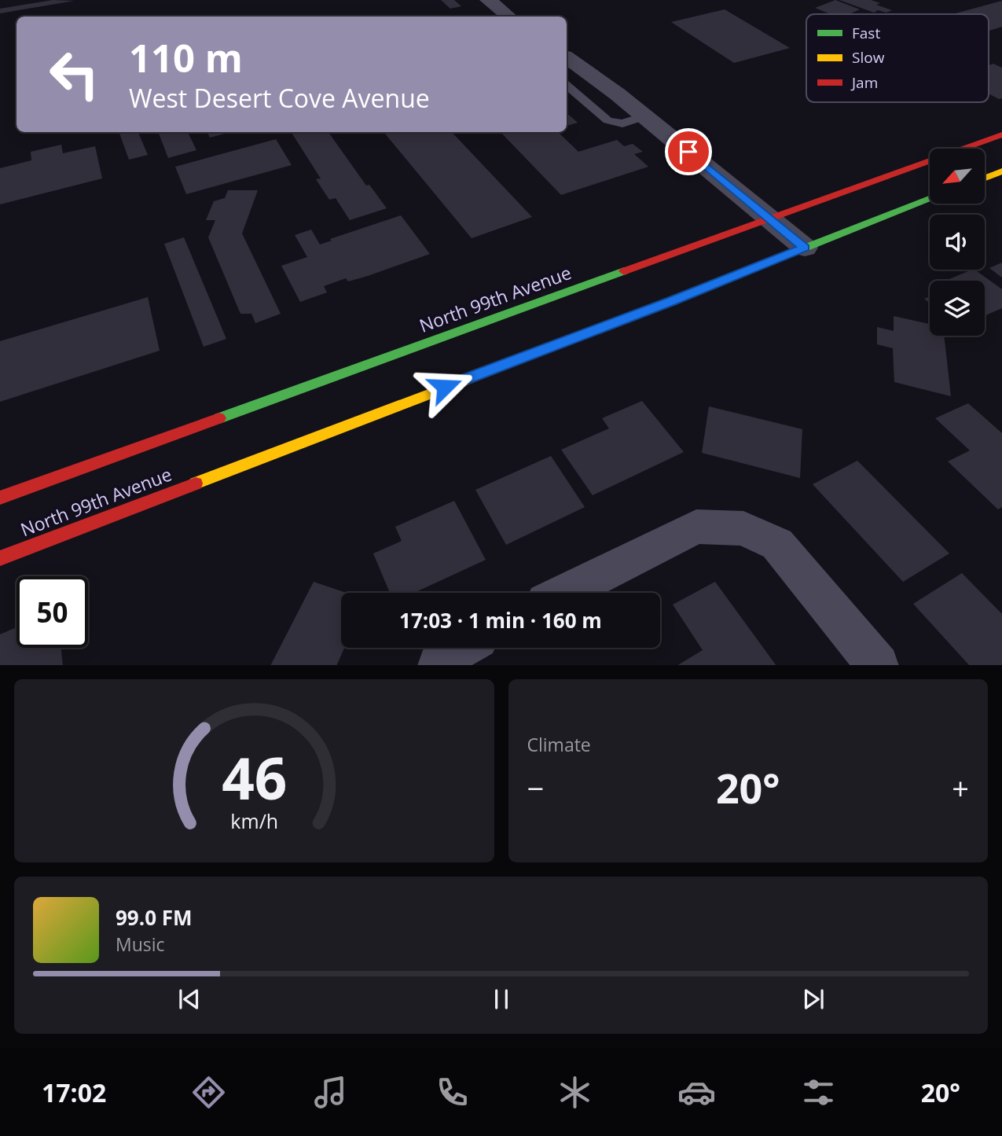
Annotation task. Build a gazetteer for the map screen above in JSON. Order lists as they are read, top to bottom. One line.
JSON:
{"streets":{"main road":["North 99th Avenue"]},"legend":["Fast","Slow","Jam"],"north":"bottom left","page":{"turn":["110 m","West Desert Cove Avenue"],"limit":"50","trip":"17:03 · 1 min · 160 m","tile":"Climate","heat":["−","20°","+"],"song":["99.0 FM","Music"],"tabs":["17:02","20°"],"gauge":["46","km/h"]}}
